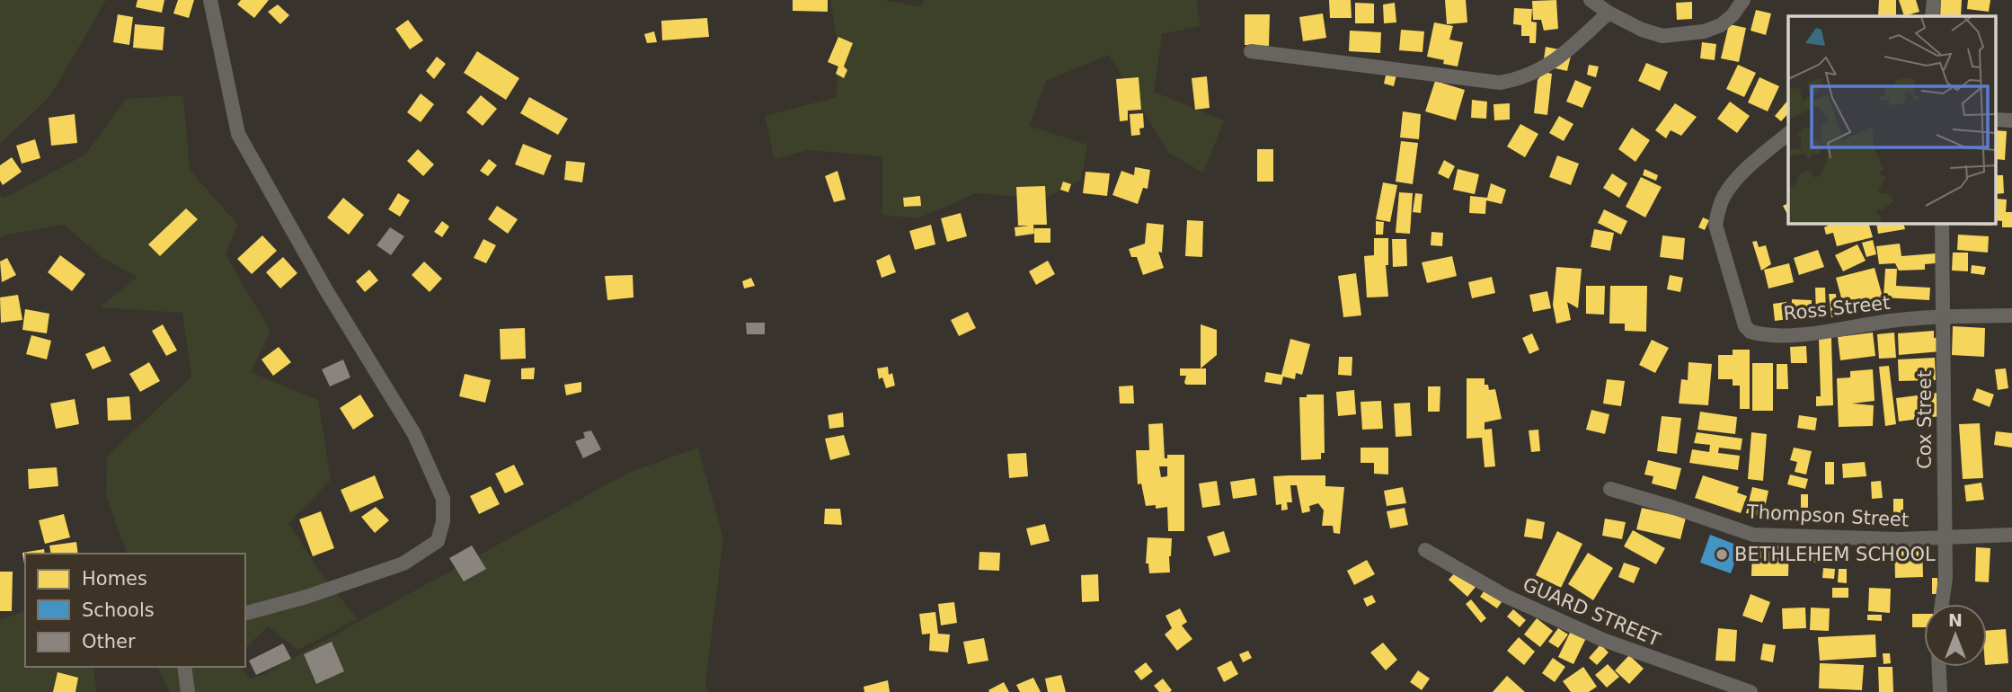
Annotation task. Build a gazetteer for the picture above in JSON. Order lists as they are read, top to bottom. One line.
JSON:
{"streets":{"street":["Ross Street","Cox Street","Thompson Street","GUARD STREET"]},"crossings":[["Ross Street","Cox Street"],["Cox Street","Thompson Street"]],"places":["BETHLEHEM SCHOOL"],"legend":["Homes","Schools","Other"],"north":"top"}
